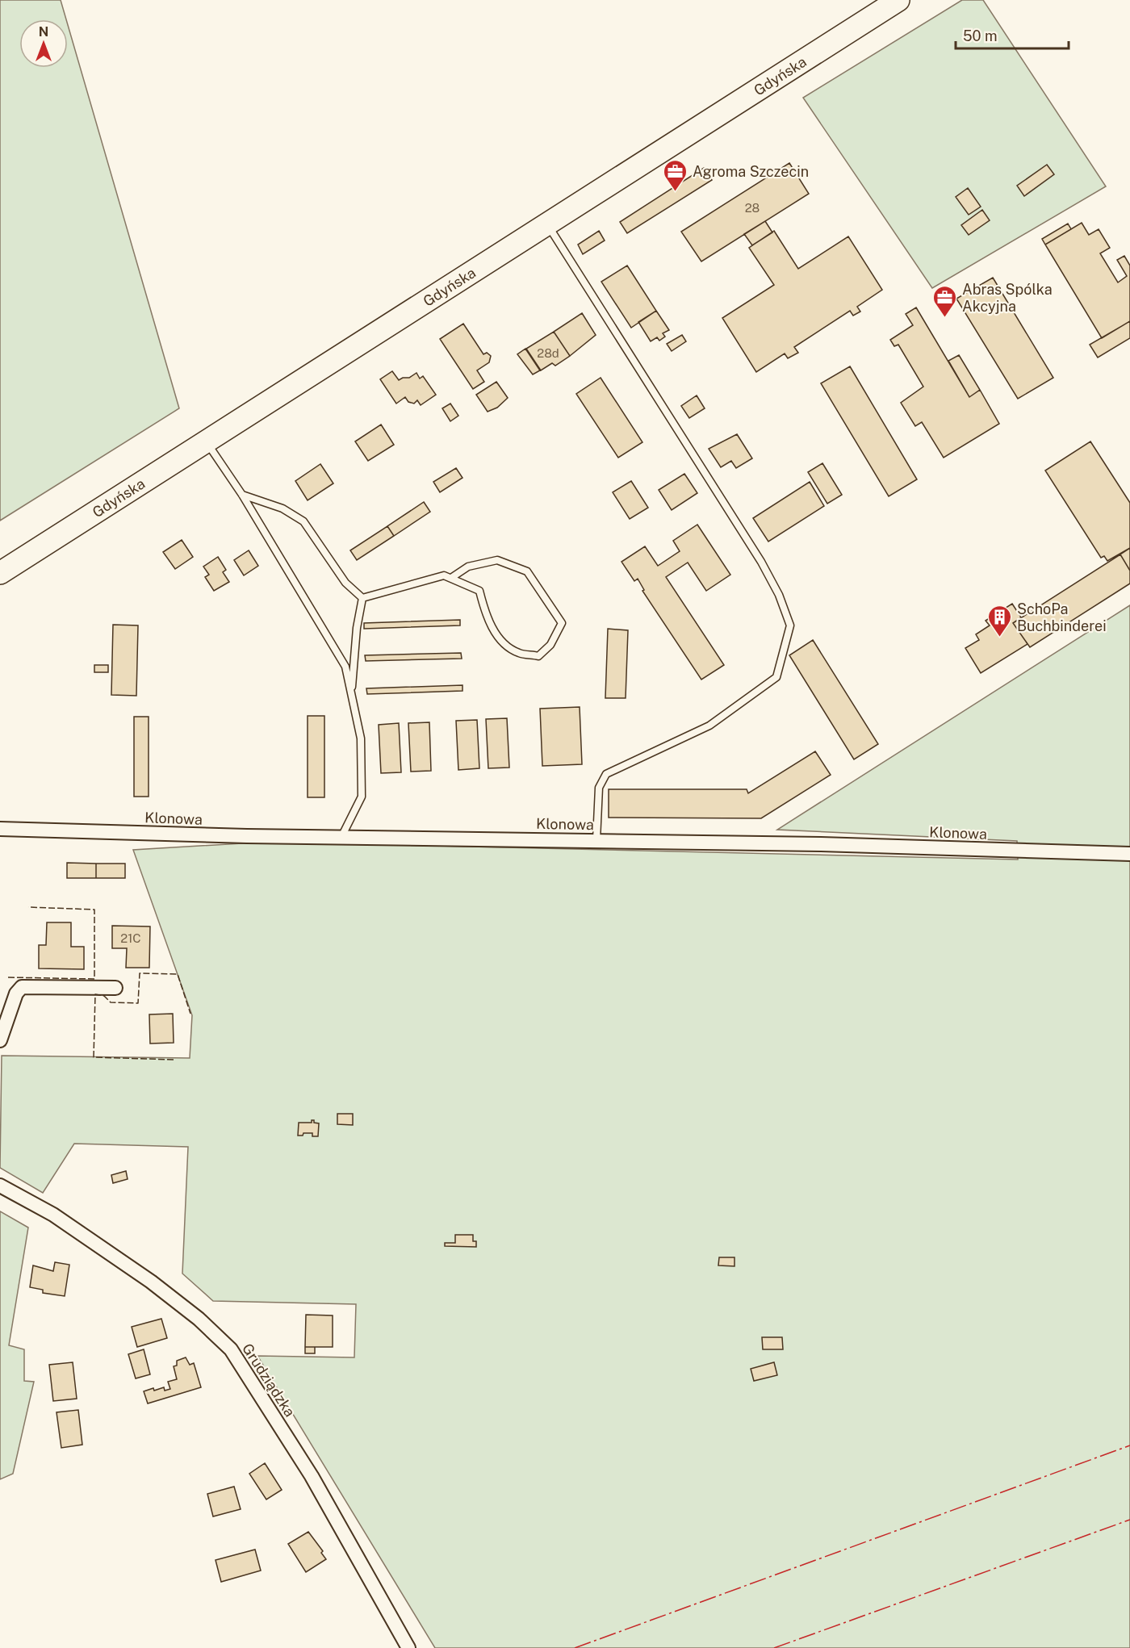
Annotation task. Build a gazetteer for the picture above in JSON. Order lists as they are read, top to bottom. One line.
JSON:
{"streets":{"main road":["Gdyńska"],"street":["Klonowa","Grudziądzka"]},"places":{"office":["Agroma Szczecin","Abras Spólka Akcyjna"],"building":["SchoPa Buchbinderei"]},"house_numbers":["28","28d","21C"],"scale_bar":"50 m","north":"top"}
